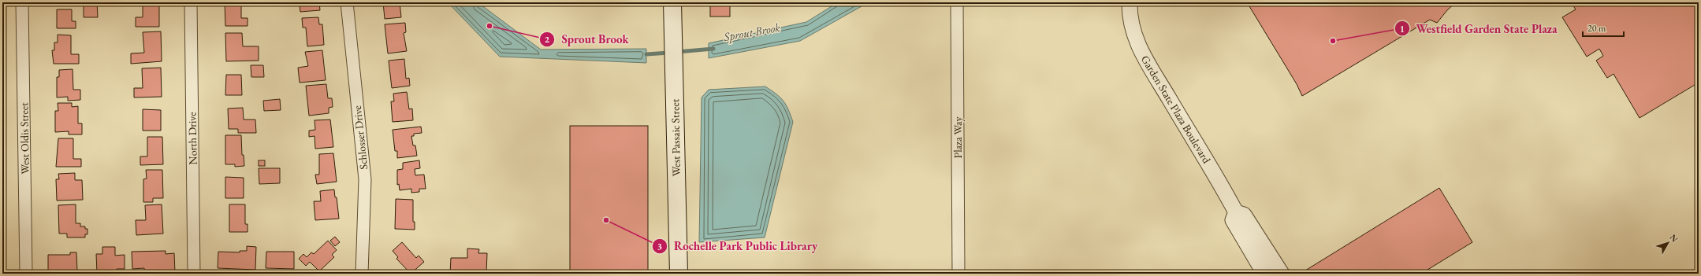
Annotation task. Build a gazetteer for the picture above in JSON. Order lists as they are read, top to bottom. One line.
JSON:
{"streets":{"main road":["West Passaic Street"],"street":["Garden State Plaza Boulevard","Schlosser Drive","Plaza Way","West Oldis Street","North Drive"]},"water":["Sprout Brook"],"places":["Sprout Brook","Westfield Garden State Plaza","Rochelle Park Public Library"],"scale_bar":"20 m","north":"top right"}
